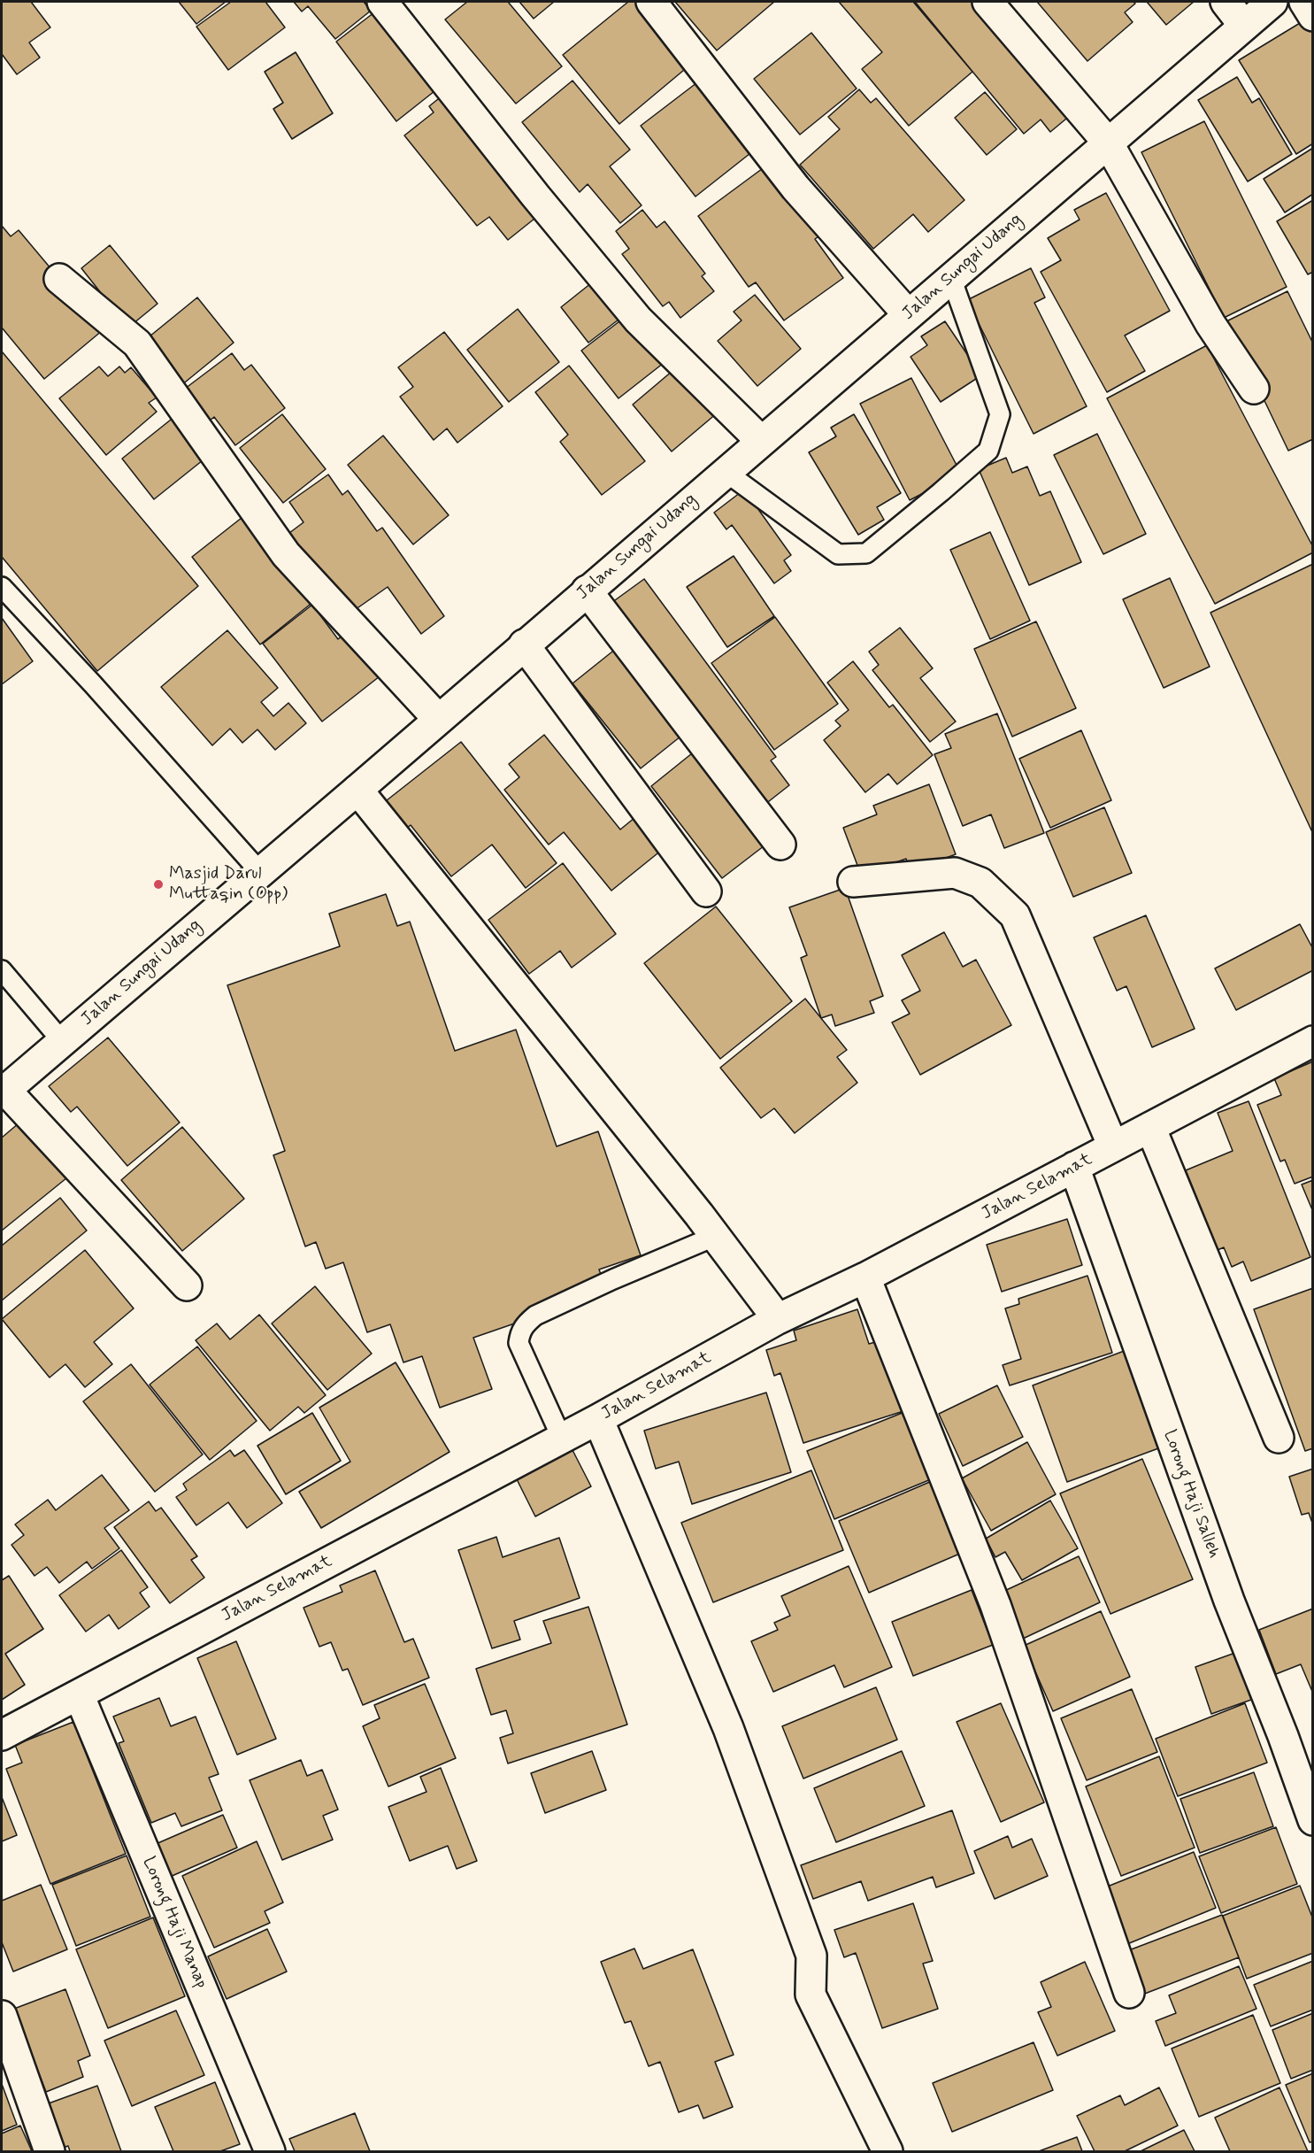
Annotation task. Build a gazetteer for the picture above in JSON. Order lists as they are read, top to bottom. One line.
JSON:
{"streets":{"street":["Jalan Sungai Udang","Jalan Selamat","Lorong Haji Salleh","Lorong Haji Manap"]},"crossings":[["Jalan Selamat","Lorong Haji Salleh"],["Jalan Selamat","Lorong Haji Manap"]],"places":["Masjid Darul Muttaqin (Opp)"]}
